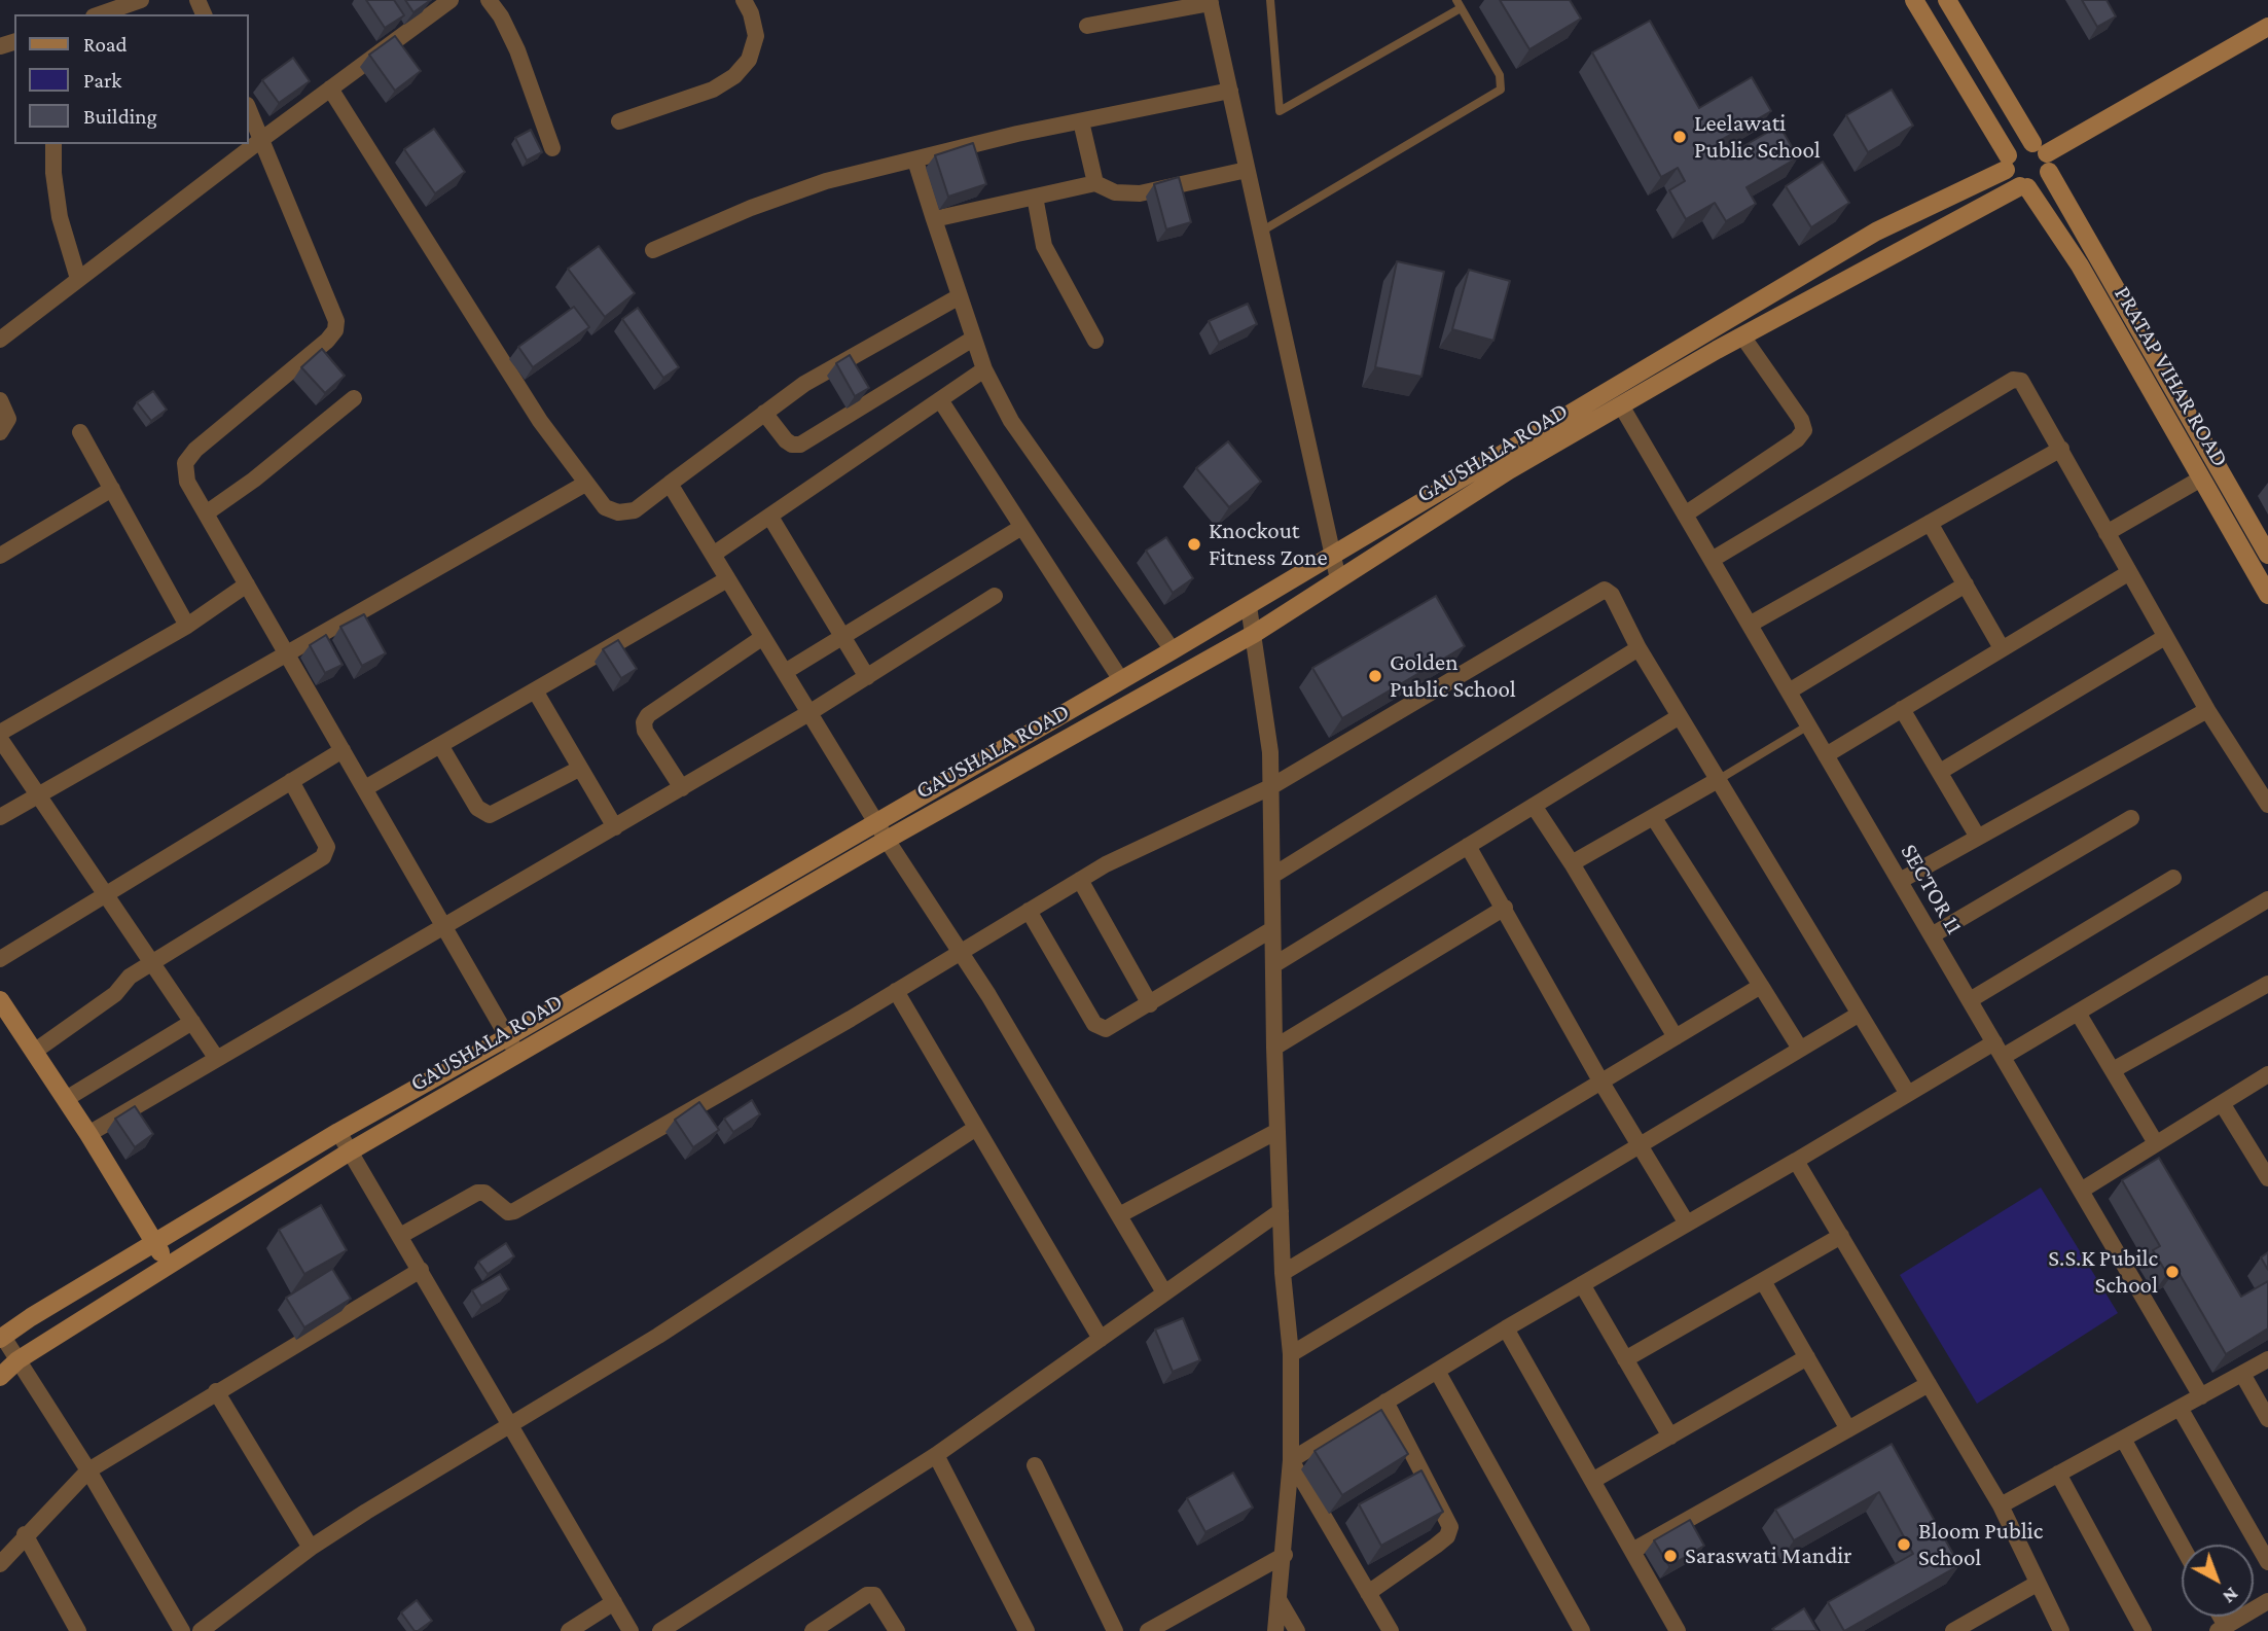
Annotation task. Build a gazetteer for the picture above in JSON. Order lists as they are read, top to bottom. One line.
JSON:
{"streets":{"street":["PRATAP VIHAR ROAD","GAUSHALA ROAD","SECTOR 11"]},"crossings":[["PRATAP VIHAR ROAD","GAUSHALA ROAD"],["GAUSHALA ROAD","SECTOR 11"]],"places":["Leelawati Public School","Knockout Fitness Zone","Golden Public School","S.S.K Pubilc School","Bloom Public School","Saraswati Mandir"],"legend":["Road","Park","Building"],"north":"bottom right"}
